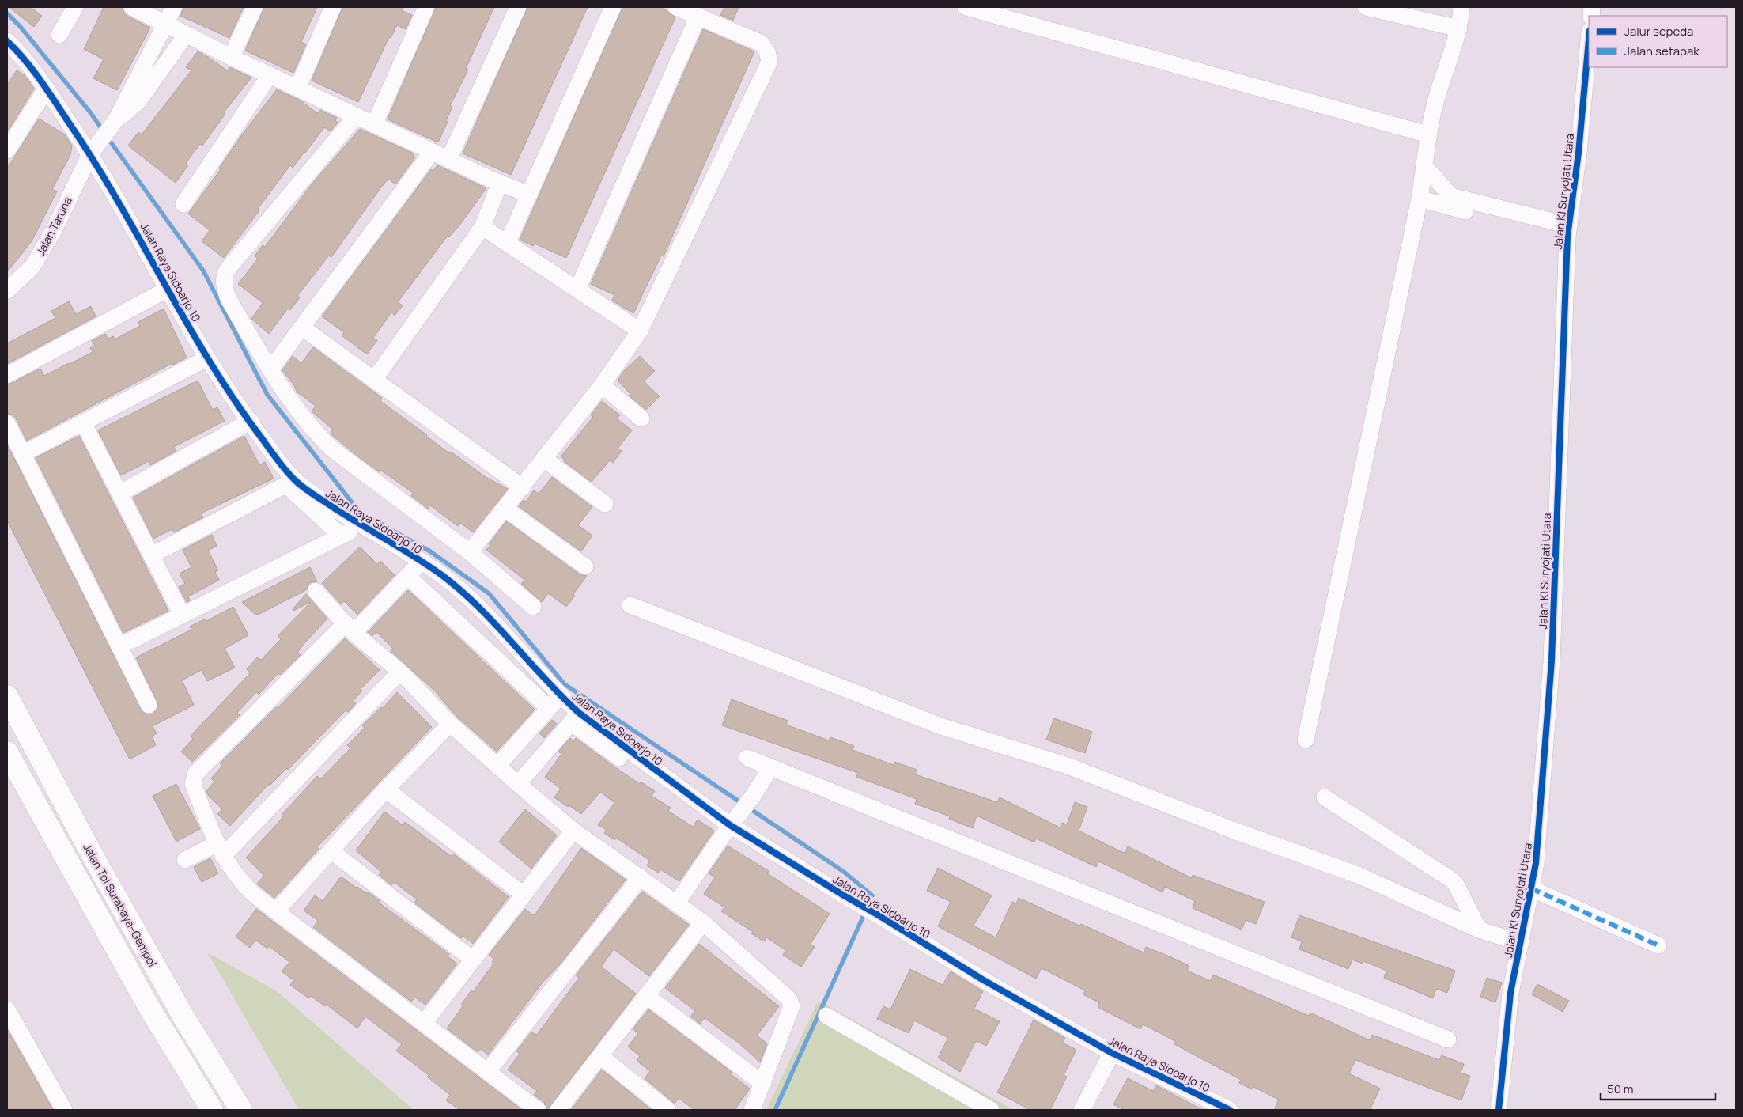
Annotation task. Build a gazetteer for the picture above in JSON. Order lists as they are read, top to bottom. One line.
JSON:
{"streets":{"highway":["Jalan Tol Surabaya–Gempol"],"street":["Jalan KI Suryojati Utara","Jalan Taruna","Jalan Raya Sidoarjo 10"]},"crossings":[["Jalan Taruna","Jalan Raya Sidoarjo 10"]],"legend":["Jalur sepeda","Jalan setapak"],"scale_bar":"50 m"}
